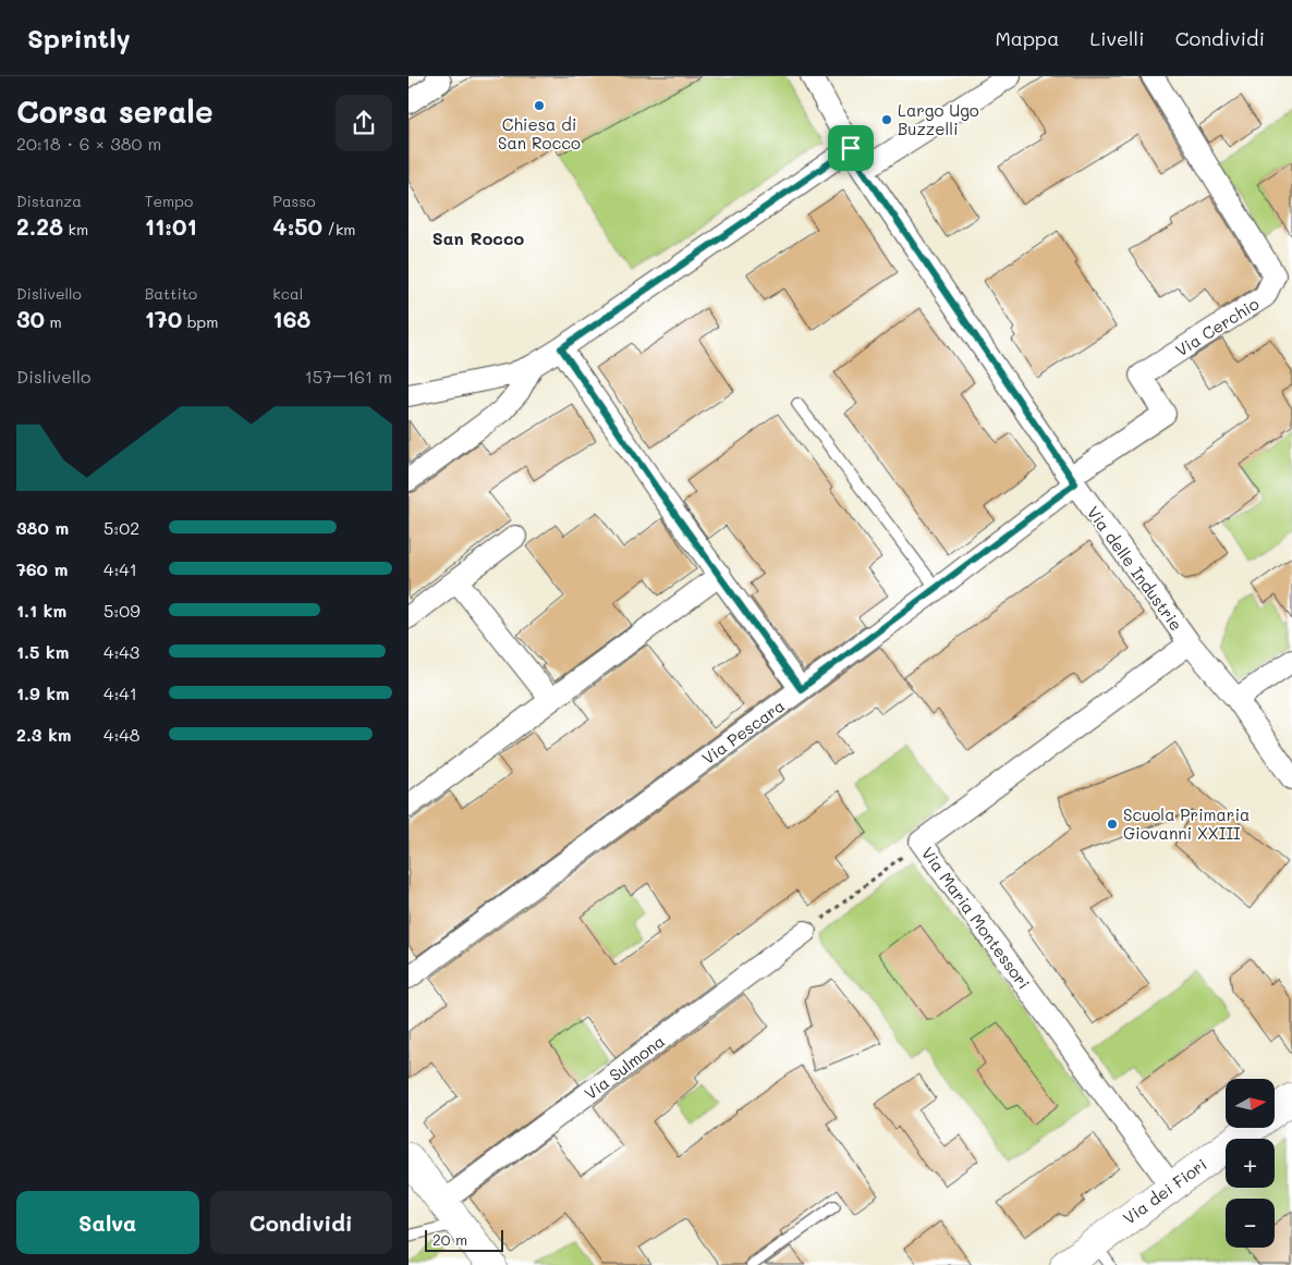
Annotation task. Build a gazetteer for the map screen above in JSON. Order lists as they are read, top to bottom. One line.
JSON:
{"streets":{"main road":["Via dei Fiori"],"street":["Via Cerchio","Via delle Industrie","Via Pescara","Via Maria Montessori","Via Sulmona"]},"crossings":[["Via Cerchio","Via delle Industrie"],["Via Cerchio","Via Pescara"],["Via delle Industrie","Via Pescara"],["Via delle Industrie","Via Maria Montessori"],["Via Maria Montessori","Via dei Fiori"]],"districts":["San Rocco"],"places":["Chiesa di San Rocco","Largo Ugo Buzzelli","Scuola Primaria Giovanni XXIII"],"scale_bar":"20 m","north":"right","page":{"header":"Sprintly","nav":["Mappa","Livelli","Condividi"],"heading":["Corsa serale","20:18 · 6 × 380 m"],"stats":[["Distanza","2.28 km"],["Tempo","11:01"],["Passo","4:50 /km"],["Dislivello","30 m"],["Battito","170 bpm"],["kcal","168"]],"chart":["Dislivello","157–161 m"],"list":[{"name":"380 m","note":"5:02"},{"name":"760 m","note":"4:41"},{"name":"1.1 km","note":"5:09"},{"name":"1.5 km","note":"4:43"},{"name":"1.9 km","note":"4:41"},{"name":"2.3 km","note":"4:48"}],"map_buttons":["+","−"],"buttons":["Salva","Condividi"],"scale":"20 m"}}
